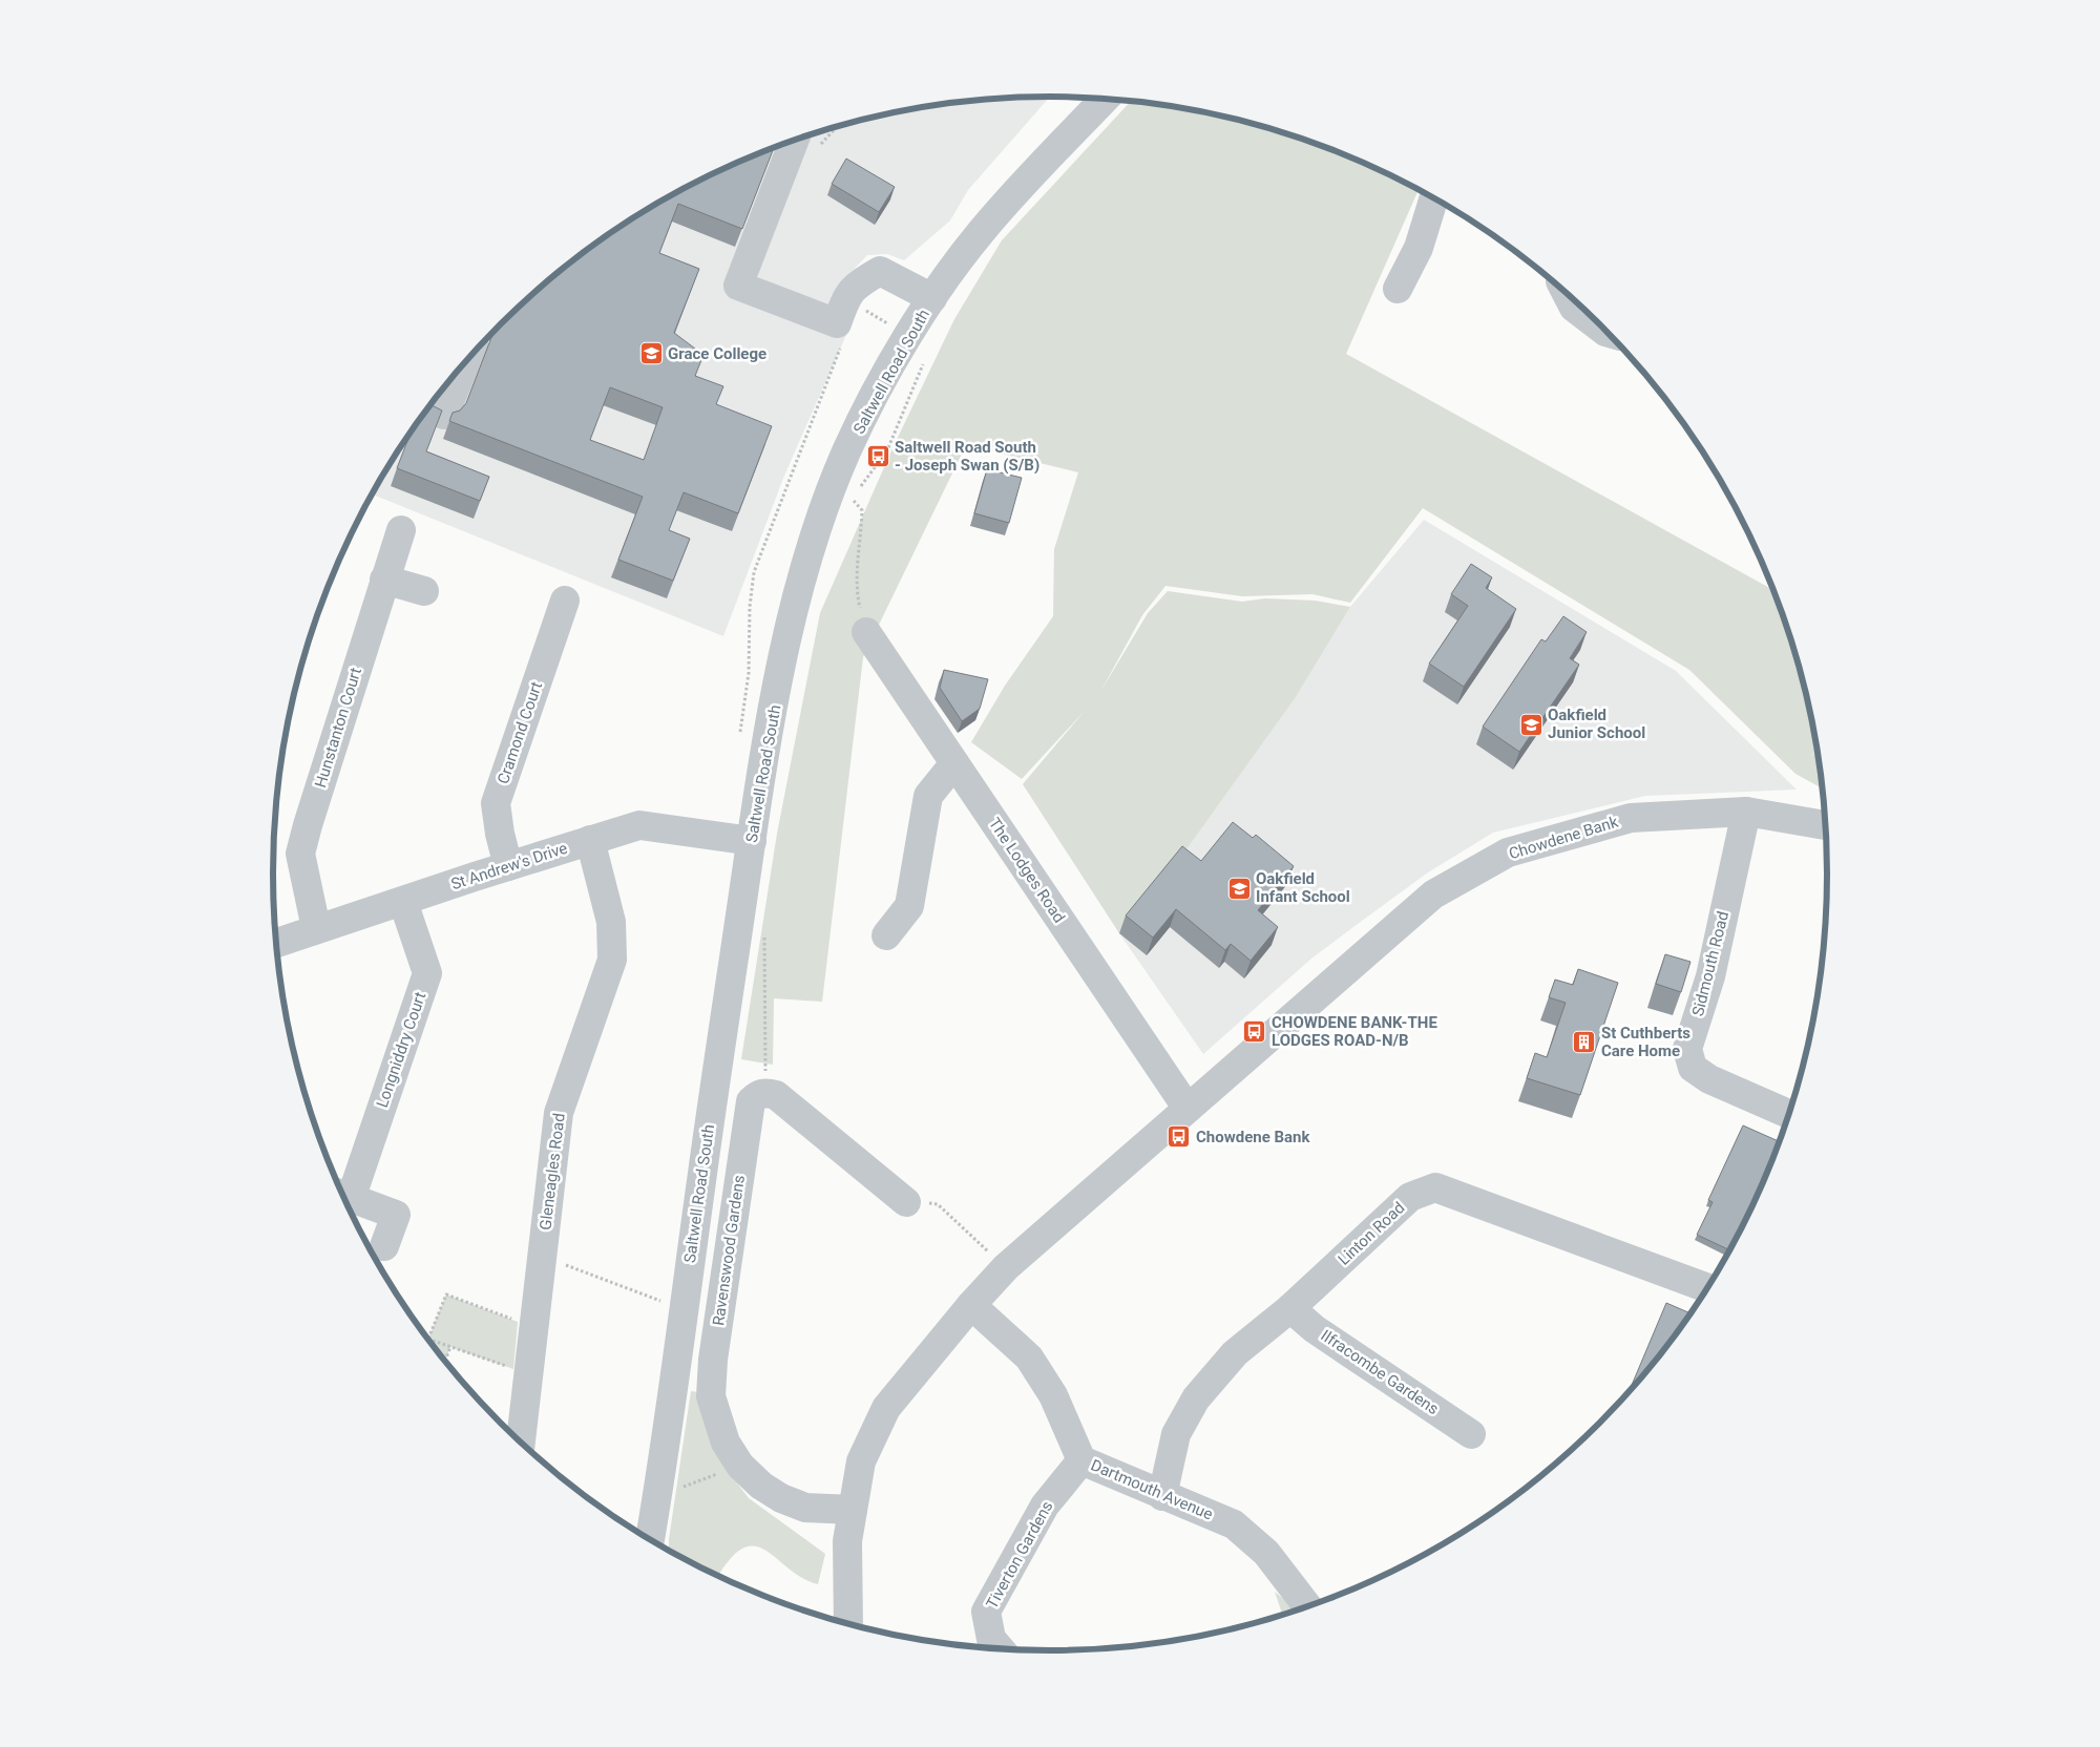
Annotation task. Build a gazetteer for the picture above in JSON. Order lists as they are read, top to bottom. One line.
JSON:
{"streets":{"street":["Saltwell Road South","Hunstanton Court","Cramond Court","Chowdene Bank","St Andrew's Drive","The Lodges Road","Sidmouth Road","Longniddry Court","Gleneagles Road","Linton Road","Ravenswood Gardens","Ilfracombe Gardens","Dartmouth Avenue","Tiverton Gardens"]},"crossings":[["Saltwell Road South","St Andrew's Drive"],["Hunstanton Court","St Andrew's Drive"],["Cramond Court","St Andrew's Drive"],["Chowdene Bank","The Lodges Road"],["Chowdene Bank","Sidmouth Road"],["Chowdene Bank","Ravenswood Gardens"],["Chowdene Bank","Dartmouth Avenue"],["St Andrew's Drive","Longniddry Court"],["St Andrew's Drive","Gleneagles Road"],["Linton Road","Ilfracombe Gardens"],["Linton Road","Dartmouth Avenue"],["Dartmouth Avenue","Tiverton Gardens"]],"places":{"school or university":["Grace College","Oakfield Junior School","Oakfield Infant School"],"bus stop":["Saltwell Road South - Joseph Swan (S/B)","CHOWDENE BANK-THE LODGES ROAD-N/B","Chowdene Bank"],"building":["St Cuthberts Care Home"]}}
